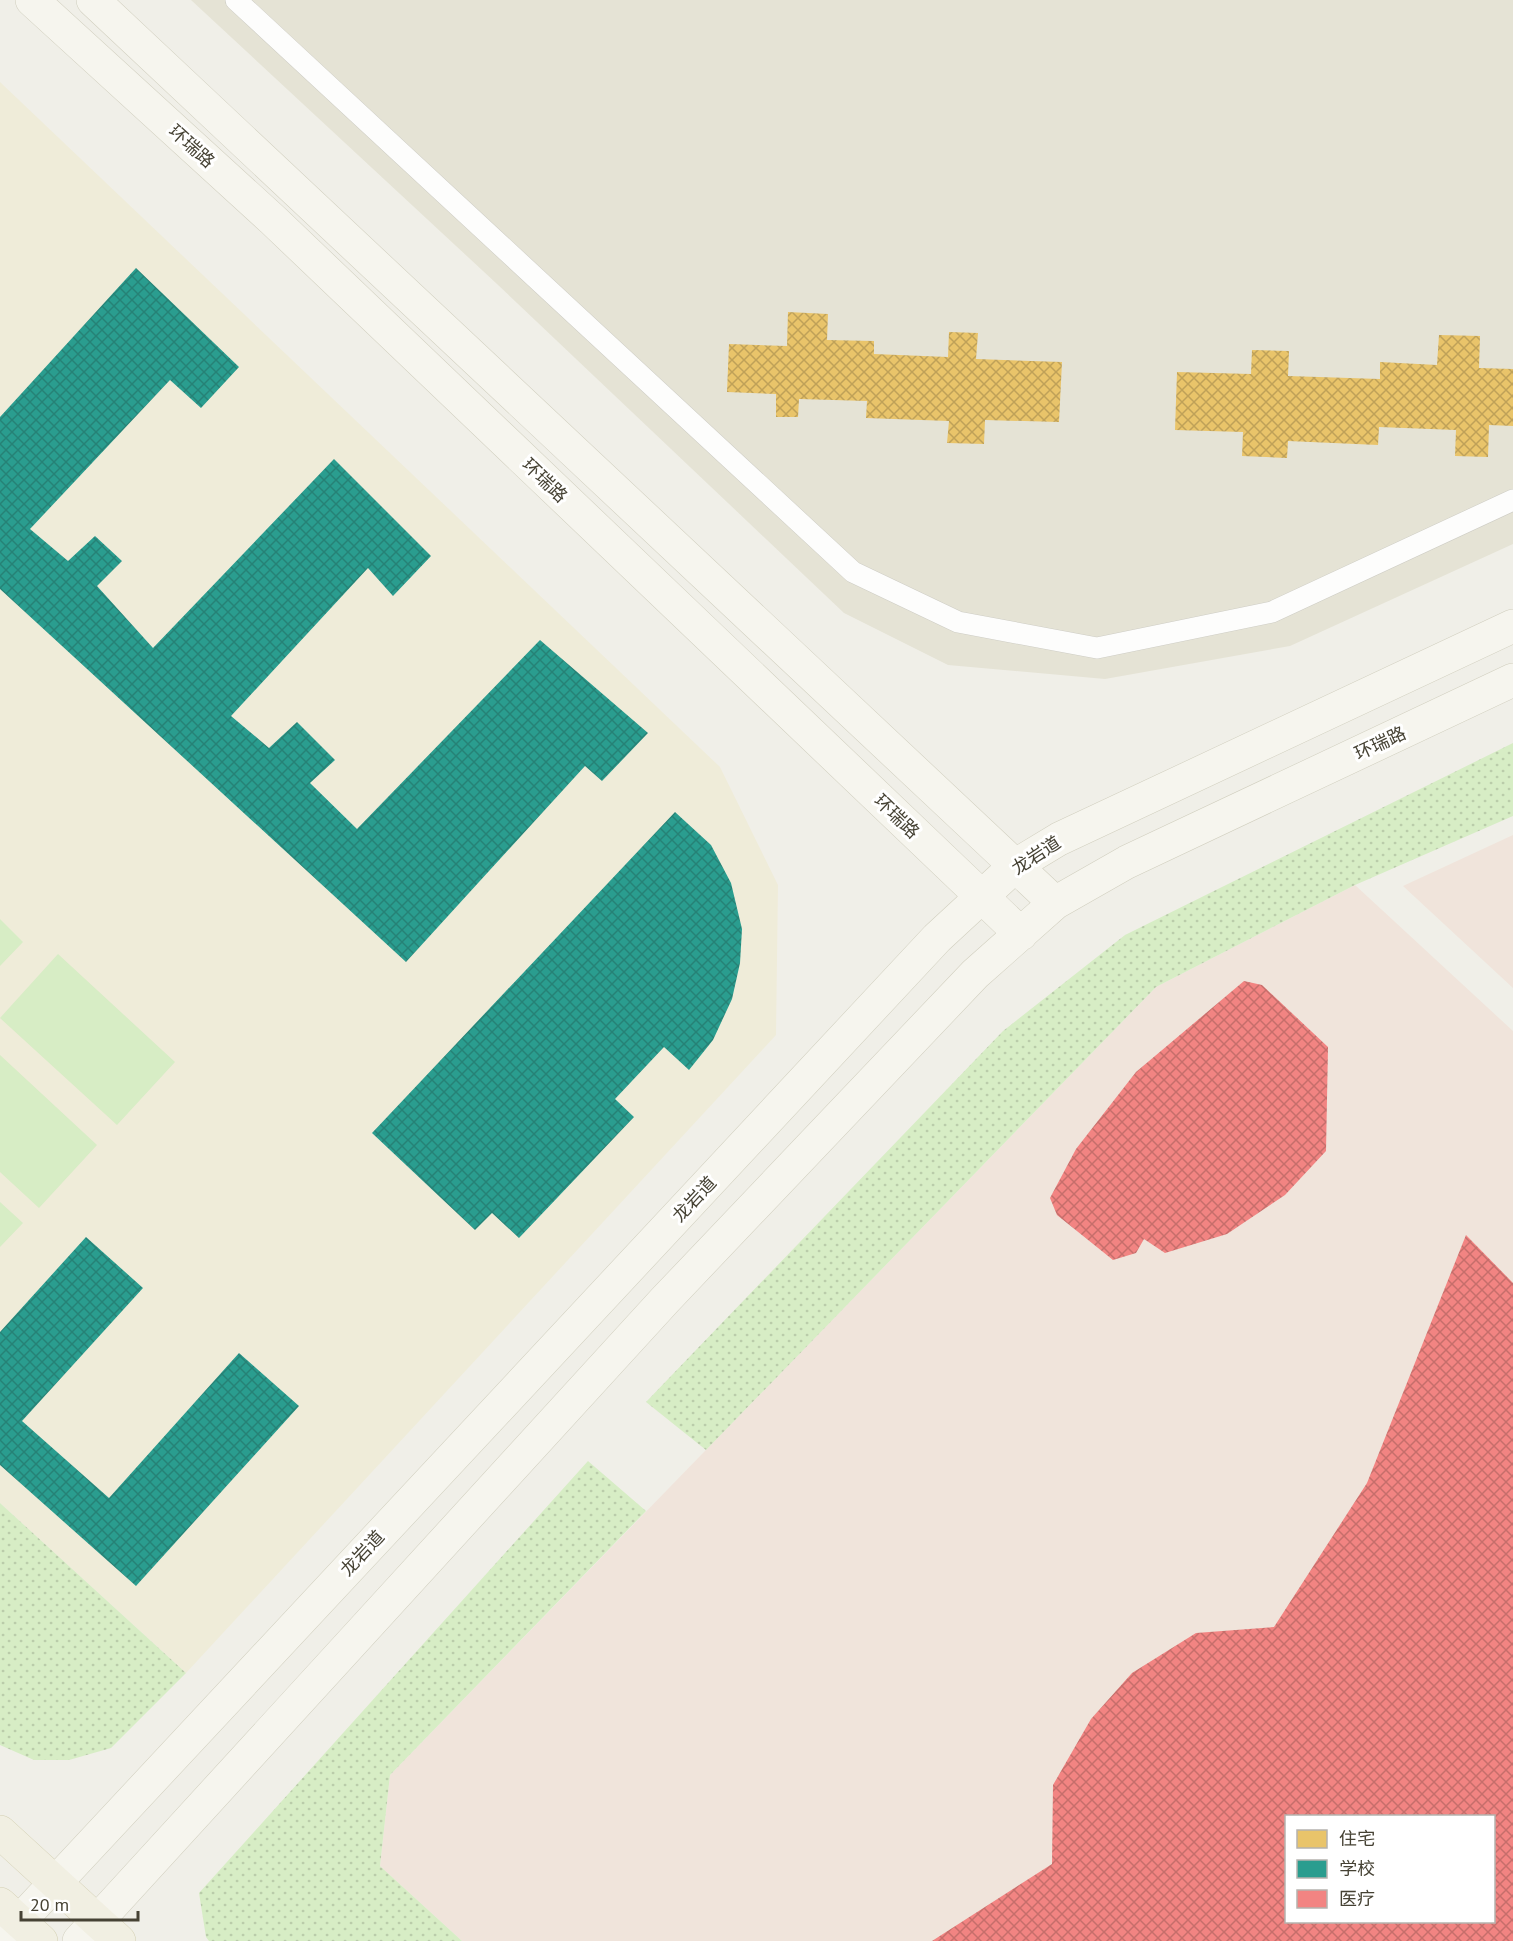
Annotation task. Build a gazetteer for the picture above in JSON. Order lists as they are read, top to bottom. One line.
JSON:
{"streets":{"main road":["环瑞路","龙岩道"]},"crossings":[["环瑞路","龙岩道"]],"legend":["住宅","学校","医疗"],"scale_bar":"20 m"}
